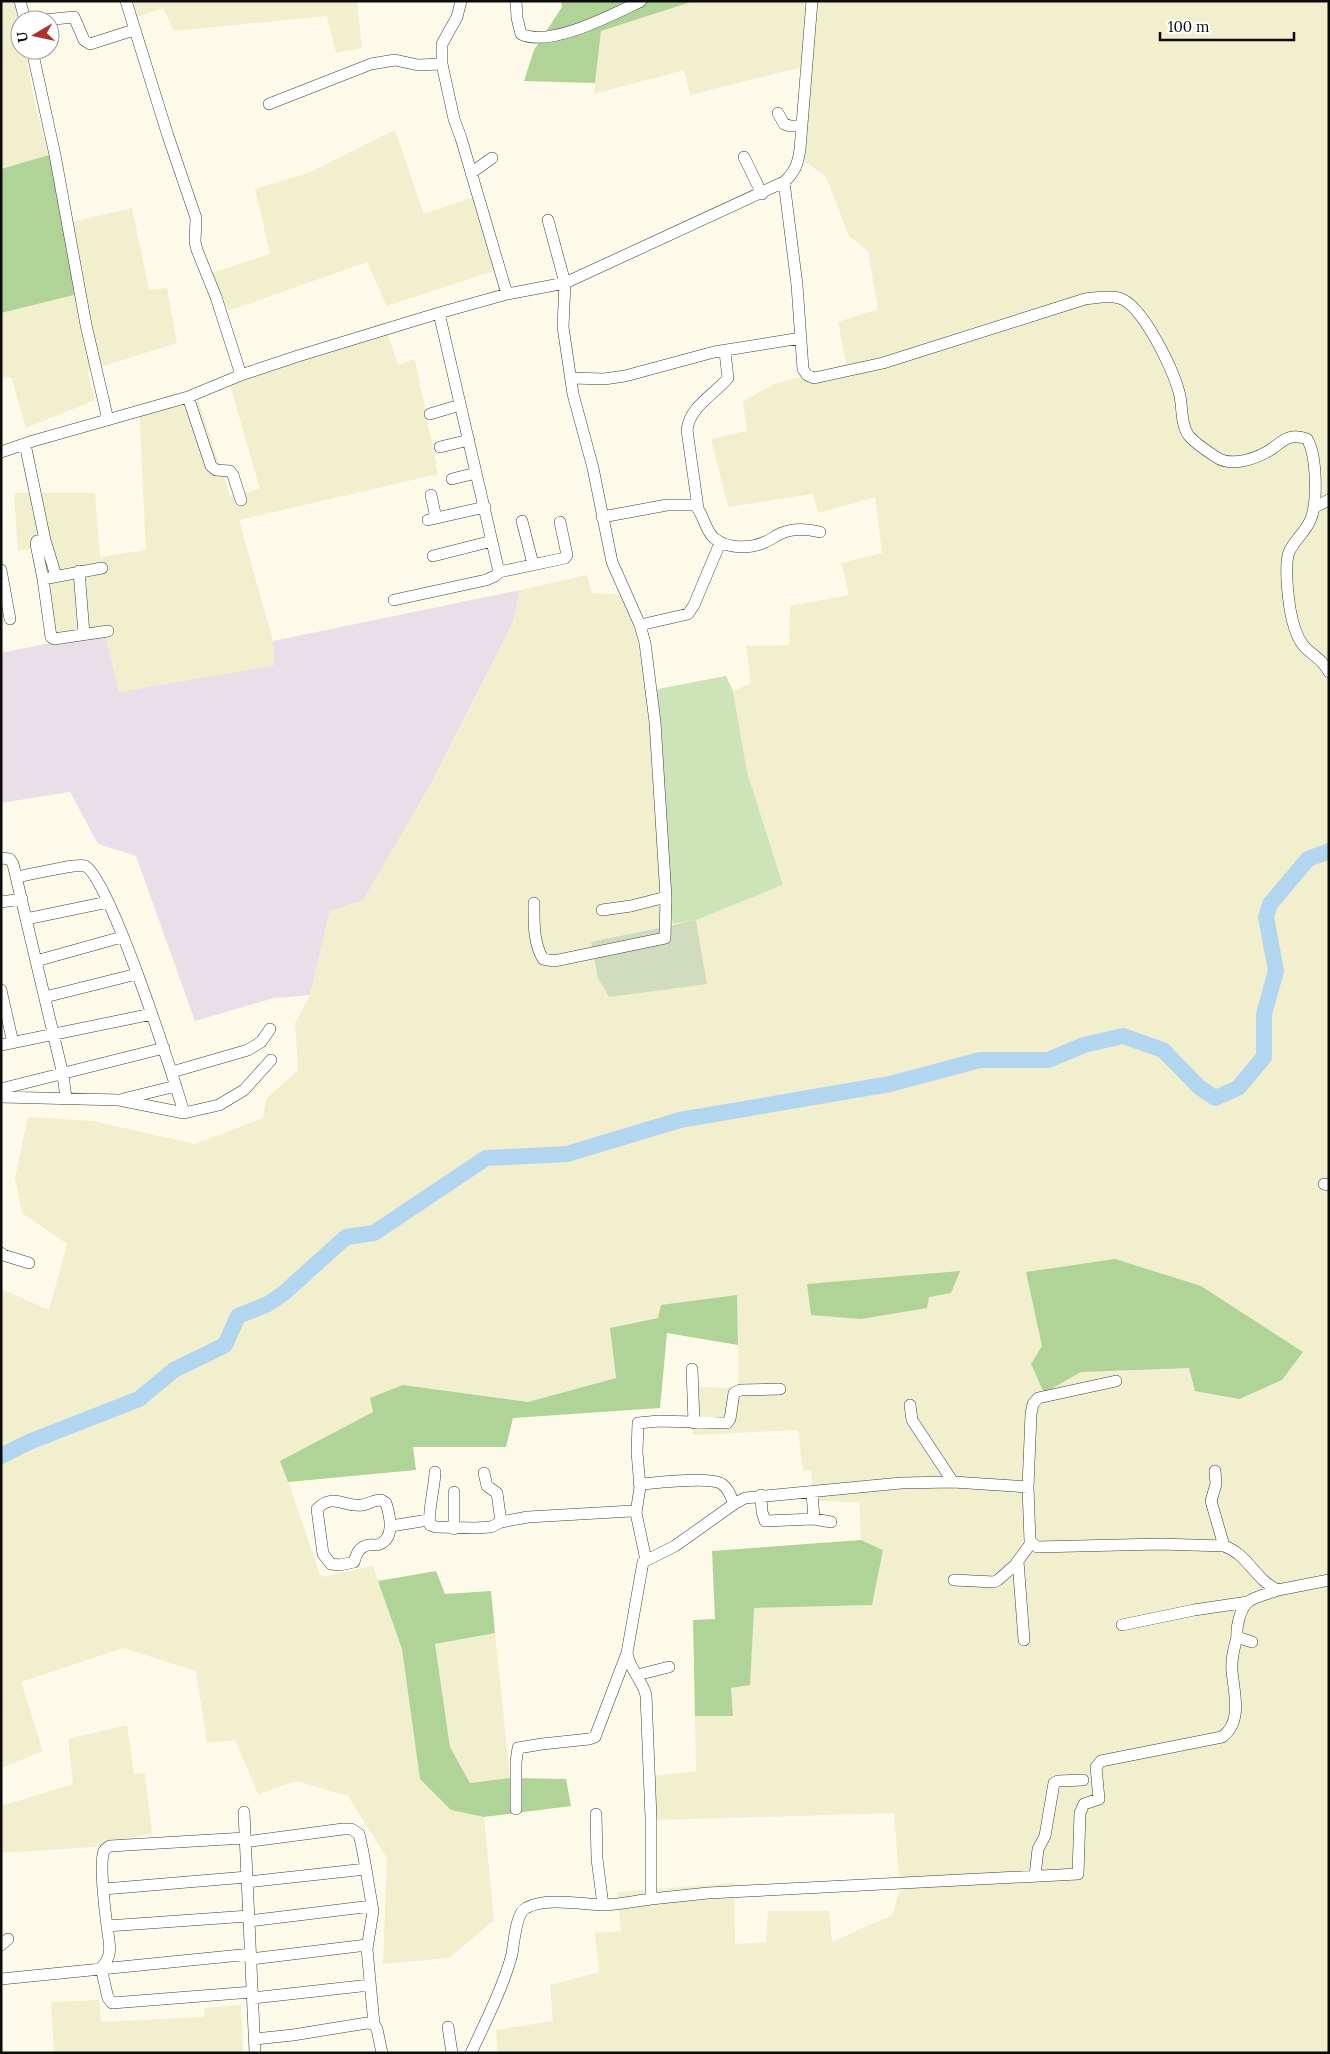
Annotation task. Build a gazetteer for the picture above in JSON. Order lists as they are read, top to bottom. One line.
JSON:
{"scale_bar":"100 m","north":"left"}
